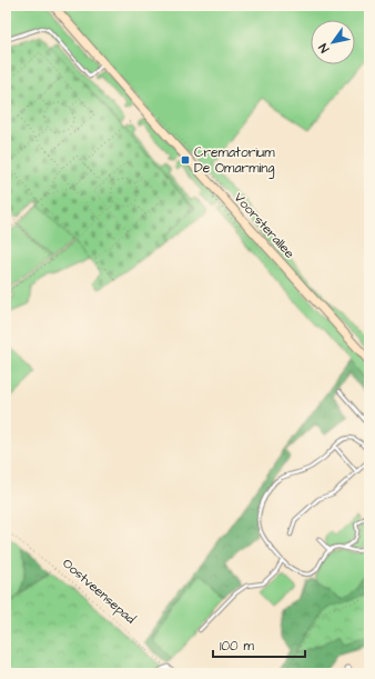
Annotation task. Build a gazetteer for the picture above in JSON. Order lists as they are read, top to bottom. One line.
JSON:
{"streets":{"main road":["Voorsterallee"],"path":["Oostveensepad"]},"places":{"transit":["Crematorium De Omarming"]},"scale_bar":"100 m","north":"bottom left"}
